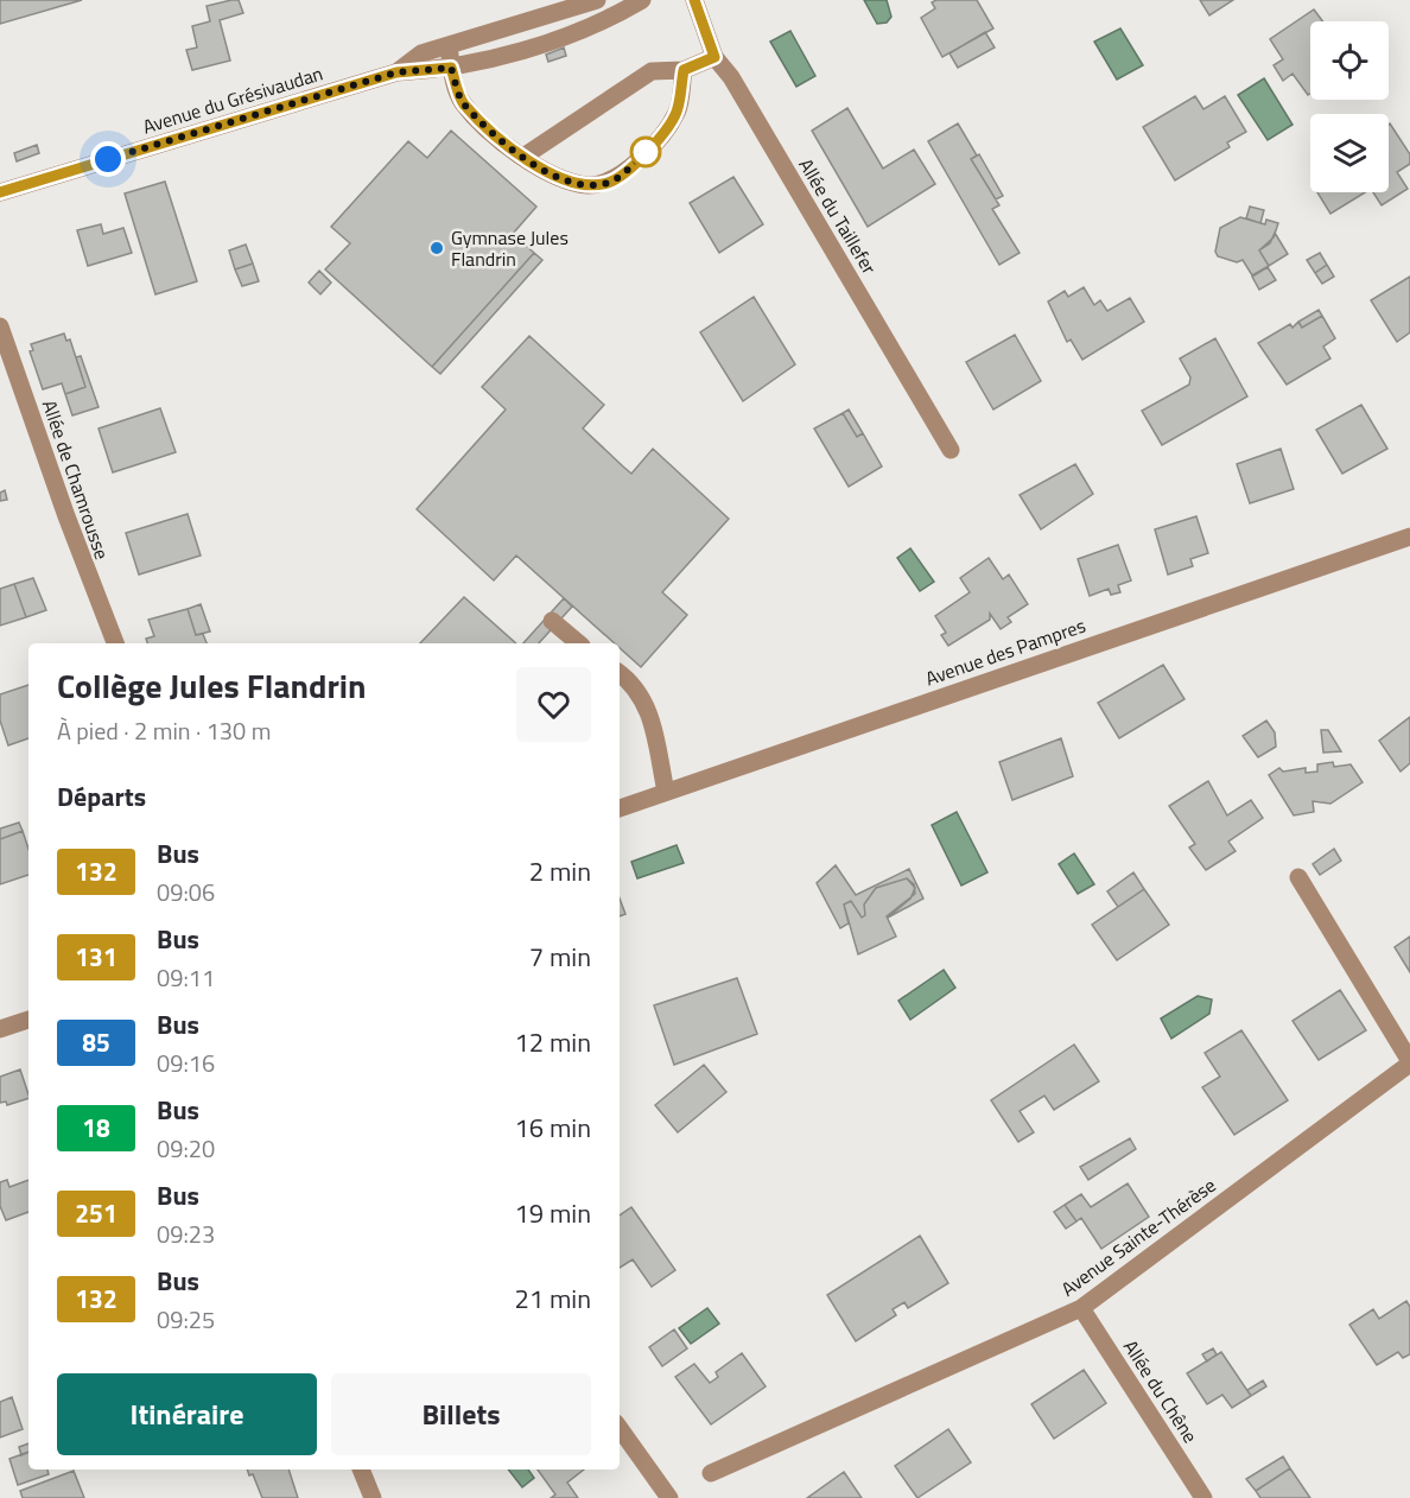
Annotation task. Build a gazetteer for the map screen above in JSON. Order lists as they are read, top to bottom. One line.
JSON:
{"streets":{"street":["Avenue du Grésivaudan","Allée du Taillefer","Allée de Chamrousse","Avenue des Pampres","Avenue Sainte-Thérèse","Allée du Chêne"]},"crossings":[["Avenue Sainte-Thérèse","Allée du Chêne"]],"places":["Gymnase Jules Flandrin"],"lines":["bus line 132"],"page":{"heading":[["Collège Jules Flandrin","À pied · 2 min · 130 m"],"Départs"],"list":[{"mark":"132","name":"Bus","note":"09:06","value":"2 min"},{"mark":"131","name":"Bus","note":"09:11","value":"7 min"},{"mark":"85","name":"Bus","note":"09:16","value":"12 min"},{"mark":"18","name":"Bus","note":"09:20","value":"16 min"},{"mark":"251","name":"Bus","note":"09:23","value":"19 min"},{"mark":"132","name":"Bus","note":"09:25","value":"21 min"}],"buttons":["Itinéraire","Billets"]}}
